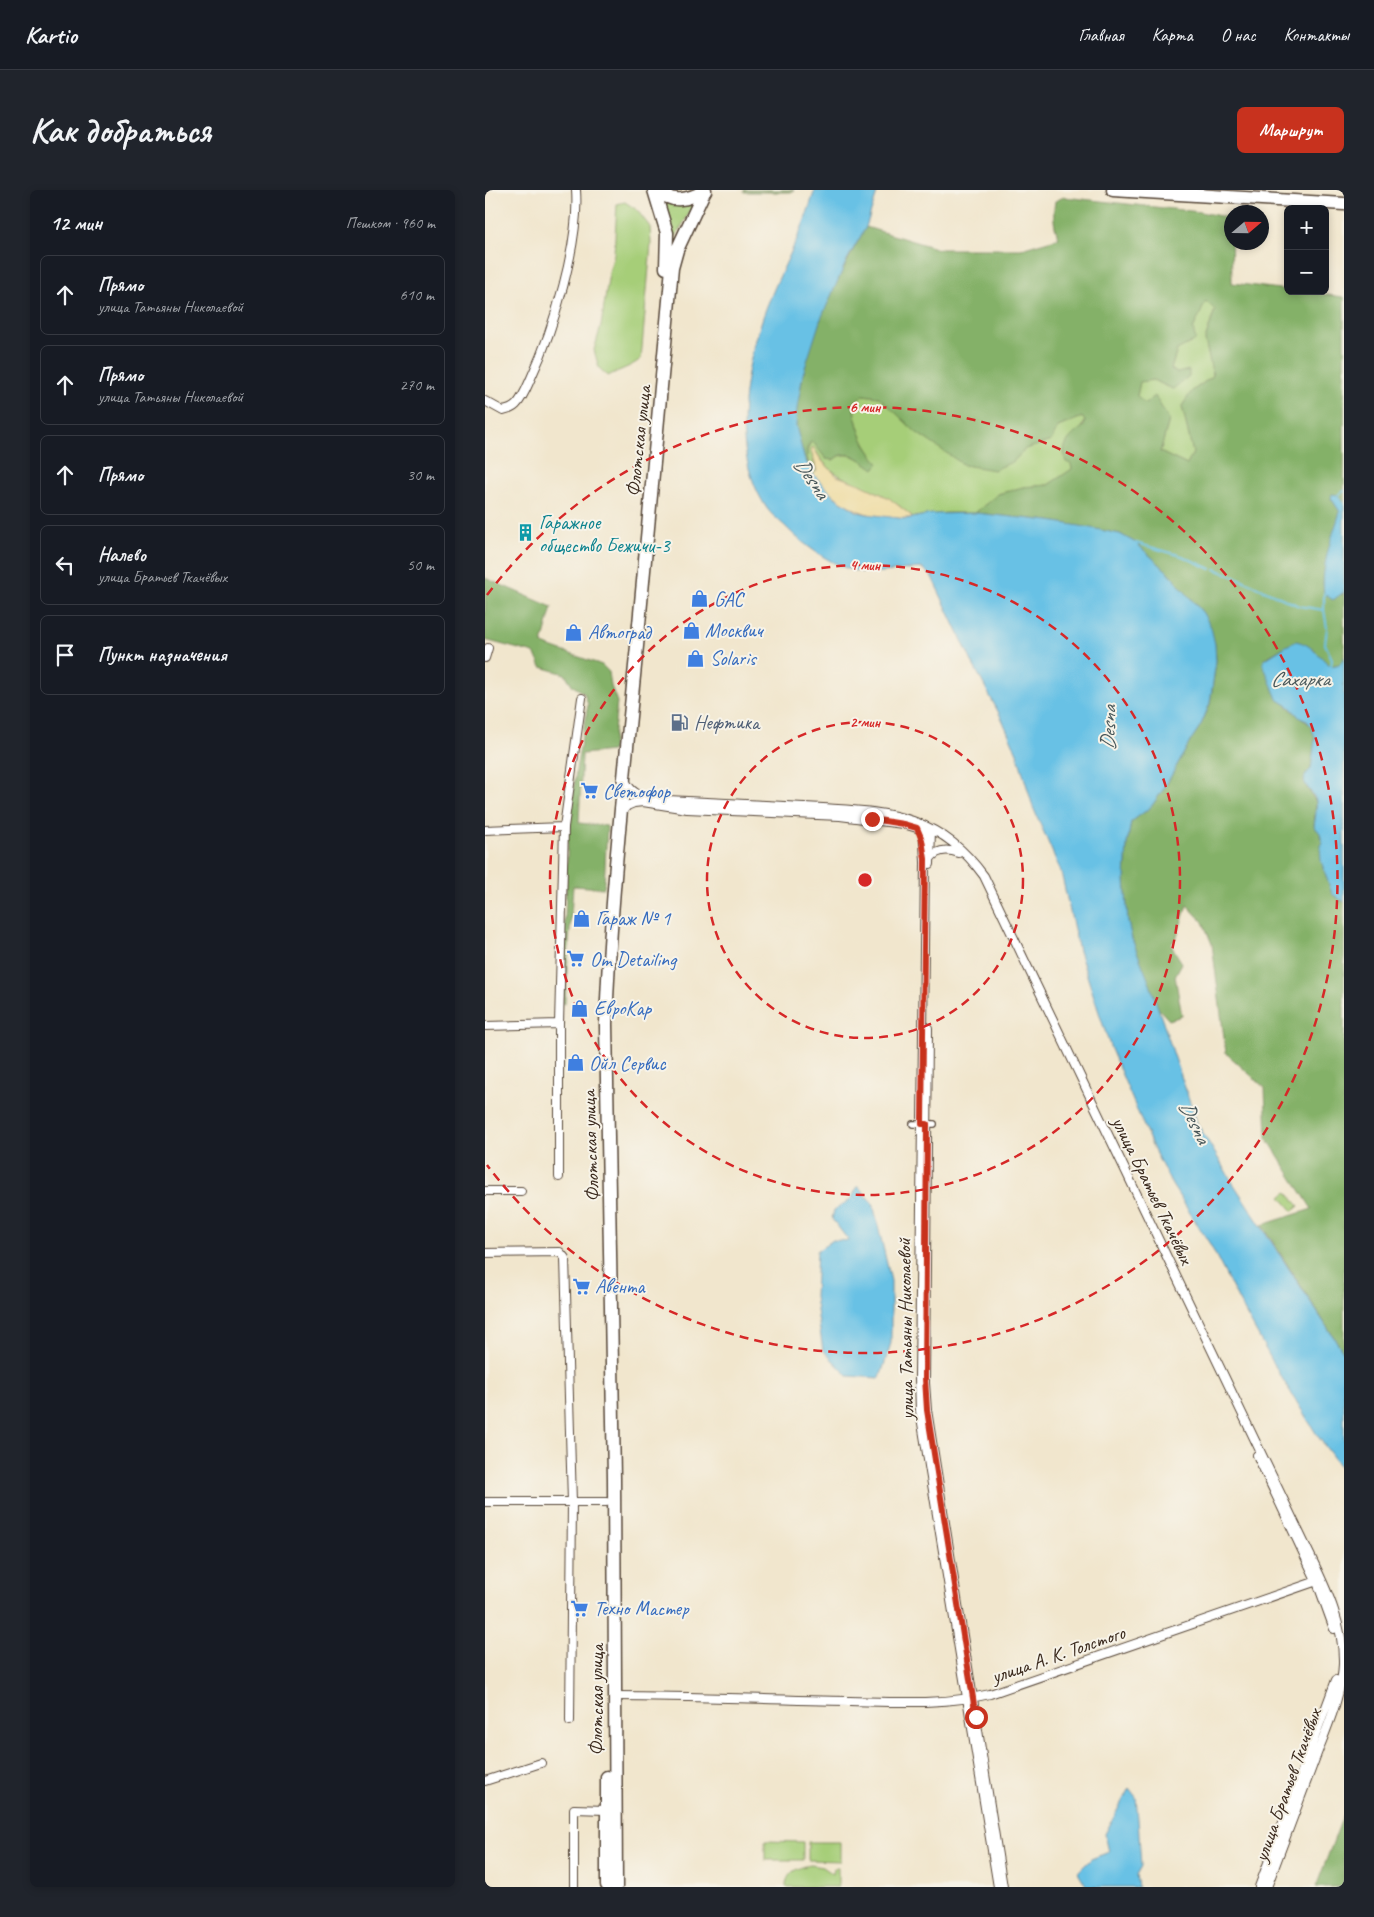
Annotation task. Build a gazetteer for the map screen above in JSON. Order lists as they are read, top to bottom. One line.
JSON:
{"streets":{"main road":["Флотская улица"],"street":["улица Братьев Ткачёвых","улица Татьяны Николаевой","улица А. К. Толстого"]},"crossings":[["Флотская улица","улица Братьев Ткачёвых"],["Флотская улица","улица А. К. Толстого"],["улица Братьев Ткачёвых","улица Татьяны Николаевой"],["улица Братьев Ткачёвых","улица А. К. Толстого"],["улица Татьяны Николаевой","улица А. К. Толстого"]],"water":["Desna","Сахарка"],"places":{"building":["Гаражное общество Бежичи-3"],"shop":["GAC","Москвич","Автоград","Solaris","Гараж № 1","ЕвроКар","Ойл Сервис"],"fuel station":["Нефтика"],"supermarket":["Светофор","Om Detailing","Авента","Техно Мастер"]},"north":"right","page":{"header":"Kartio","nav":["Главная","Карта","О нас","Контакты"],"buttons":"Маршрут","title":"Как добраться","heading":["12 мин","Пешком · 960 m"],"map_buttons":["+","−"],"list":[["Прямо","улица Татьяны Николаевой","610 m"],["Прямо","улица Татьяны Николаевой","270 m"],["Прямо","30 m"],["Налево","улица Братьев Ткачёвых","50 m"],"Пункт назначения"]},"rings":["6 мин","4 мин","2 мин"]}
